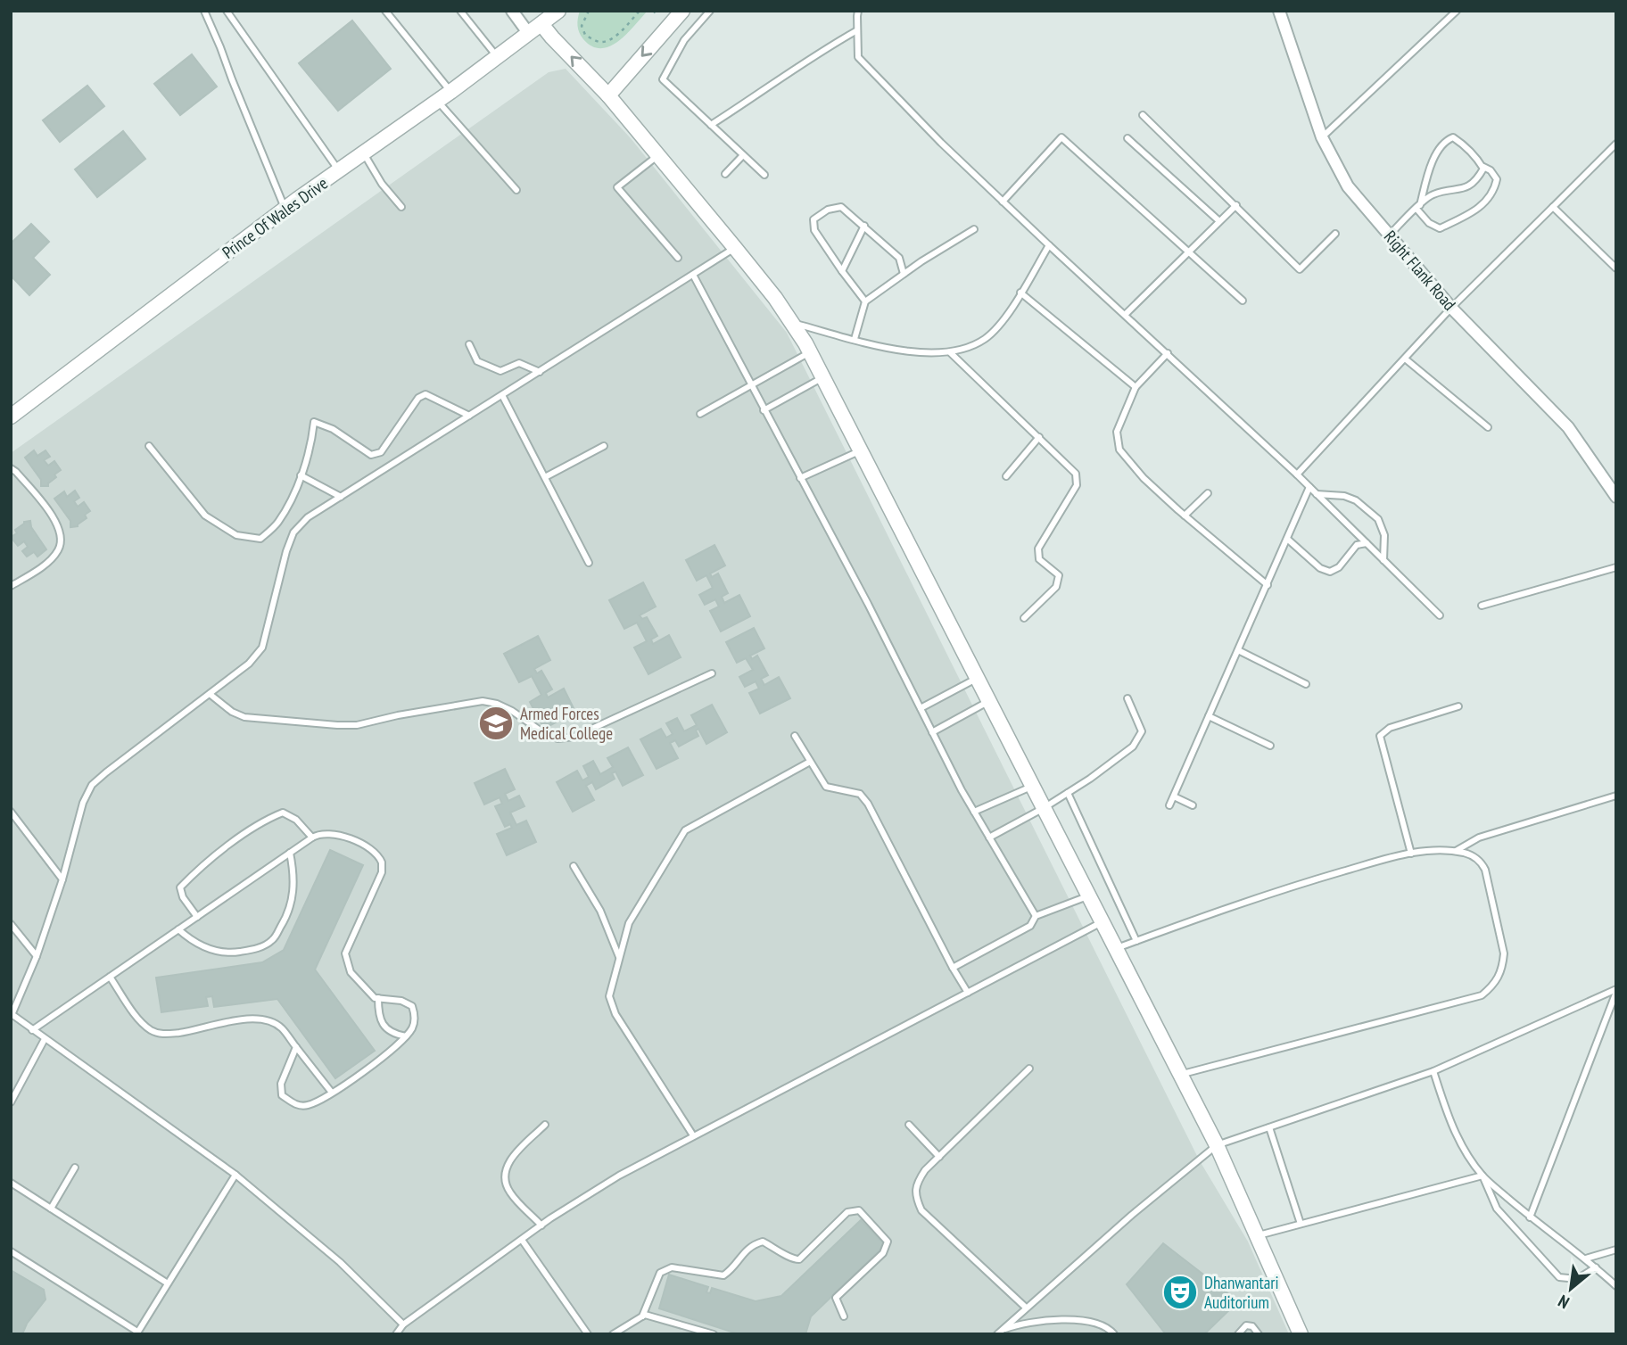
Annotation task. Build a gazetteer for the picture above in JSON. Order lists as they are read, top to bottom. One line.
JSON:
{"streets":{"street":["Prince Of Wales Drive","Right Flank Road"]},"places":{"school or university":["Armed Forces Medical College"],"theatre":["Dhanwantari Auditorium"]},"north":"bottom left"}
